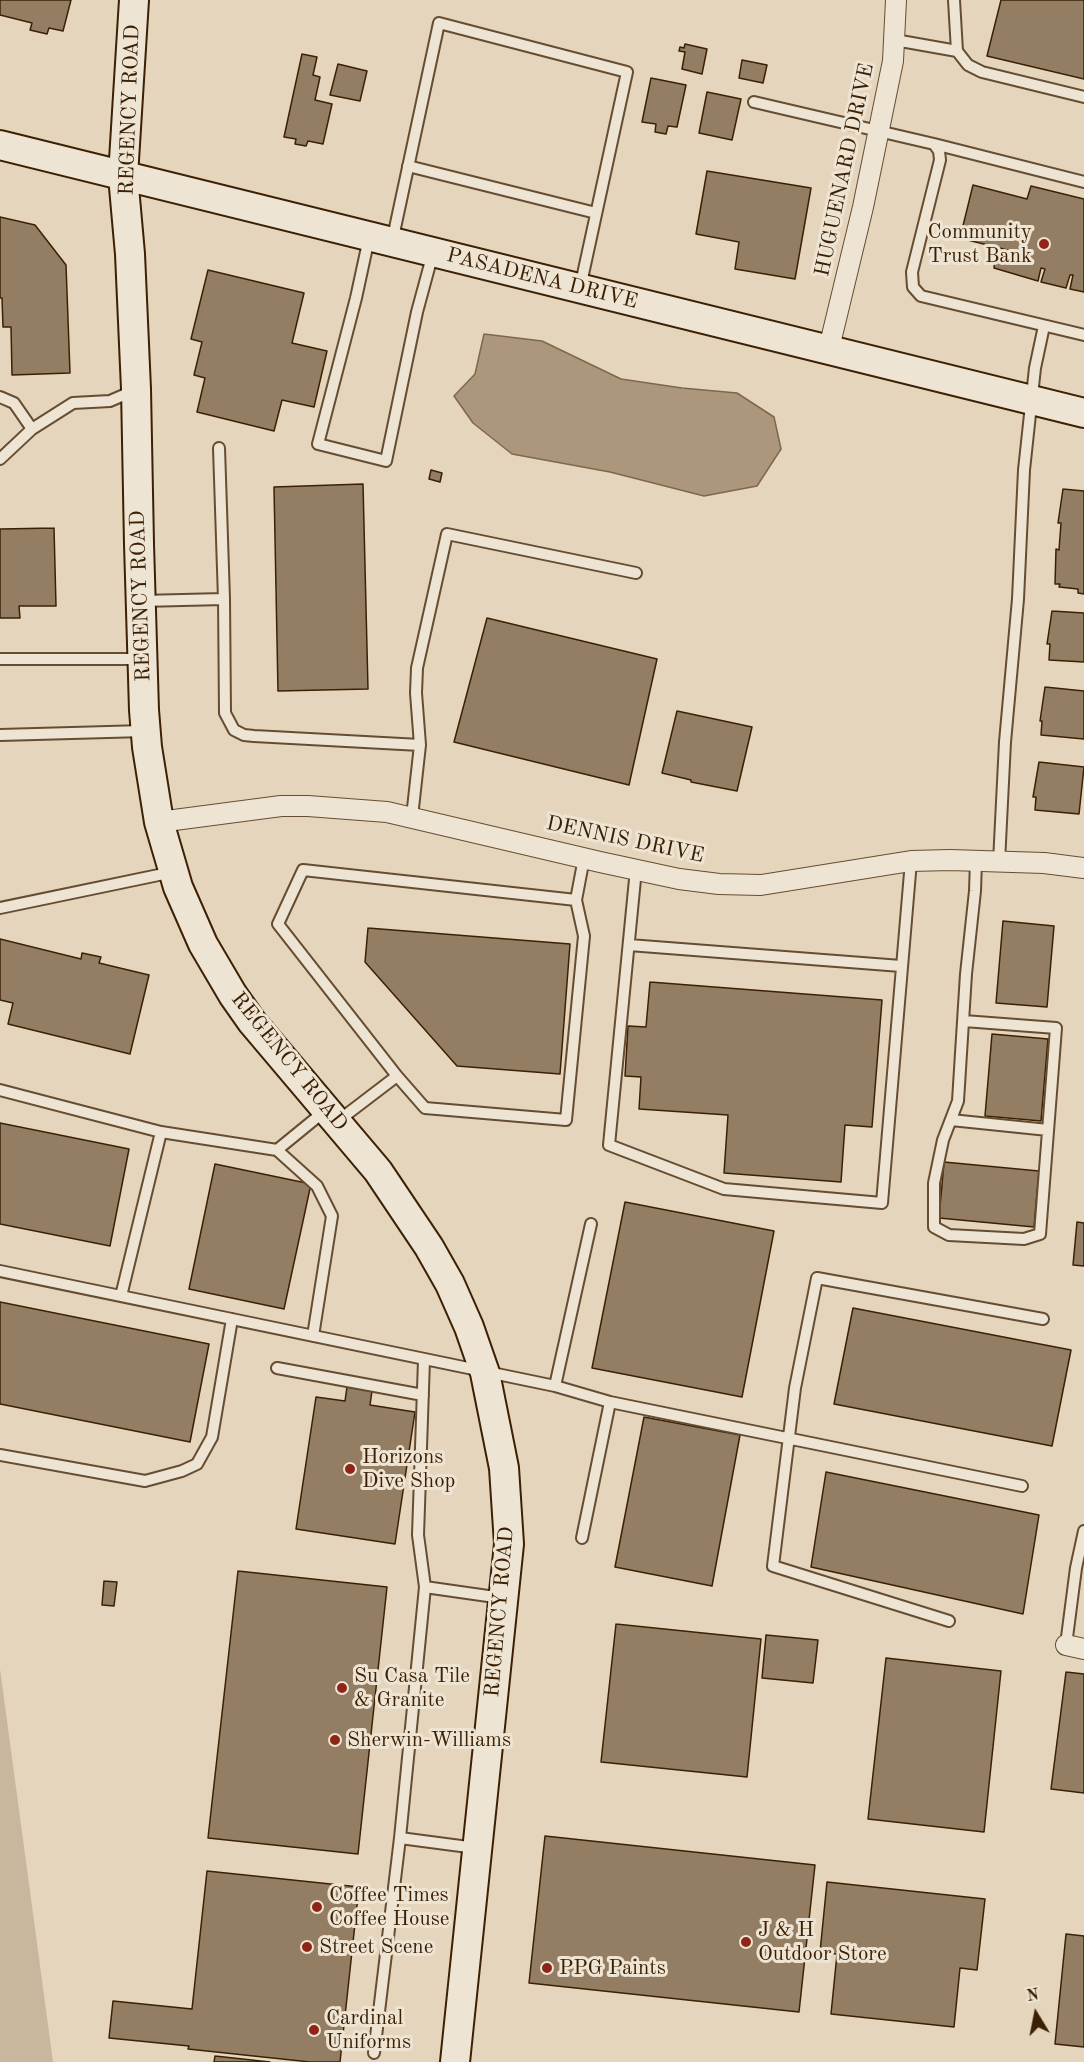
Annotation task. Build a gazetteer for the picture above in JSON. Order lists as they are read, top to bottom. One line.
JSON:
{"streets":{"street":["REGENCY ROAD","HUGUENARD DRIVE","PASADENA DRIVE","DENNIS DRIVE"]},"crossings":[["REGENCY ROAD","PASADENA DRIVE"],["REGENCY ROAD","DENNIS DRIVE"],["HUGUENARD DRIVE","PASADENA DRIVE"]],"places":["Community Trust Bank","Horizons Dive Shop","Su Casa Tile & Granite","Sherwin-Williams","Coffee Times Coffee House","J & H Outdoor Store","Street Scene","PPG Paints","Cardinal Uniforms"],"north":"top"}
